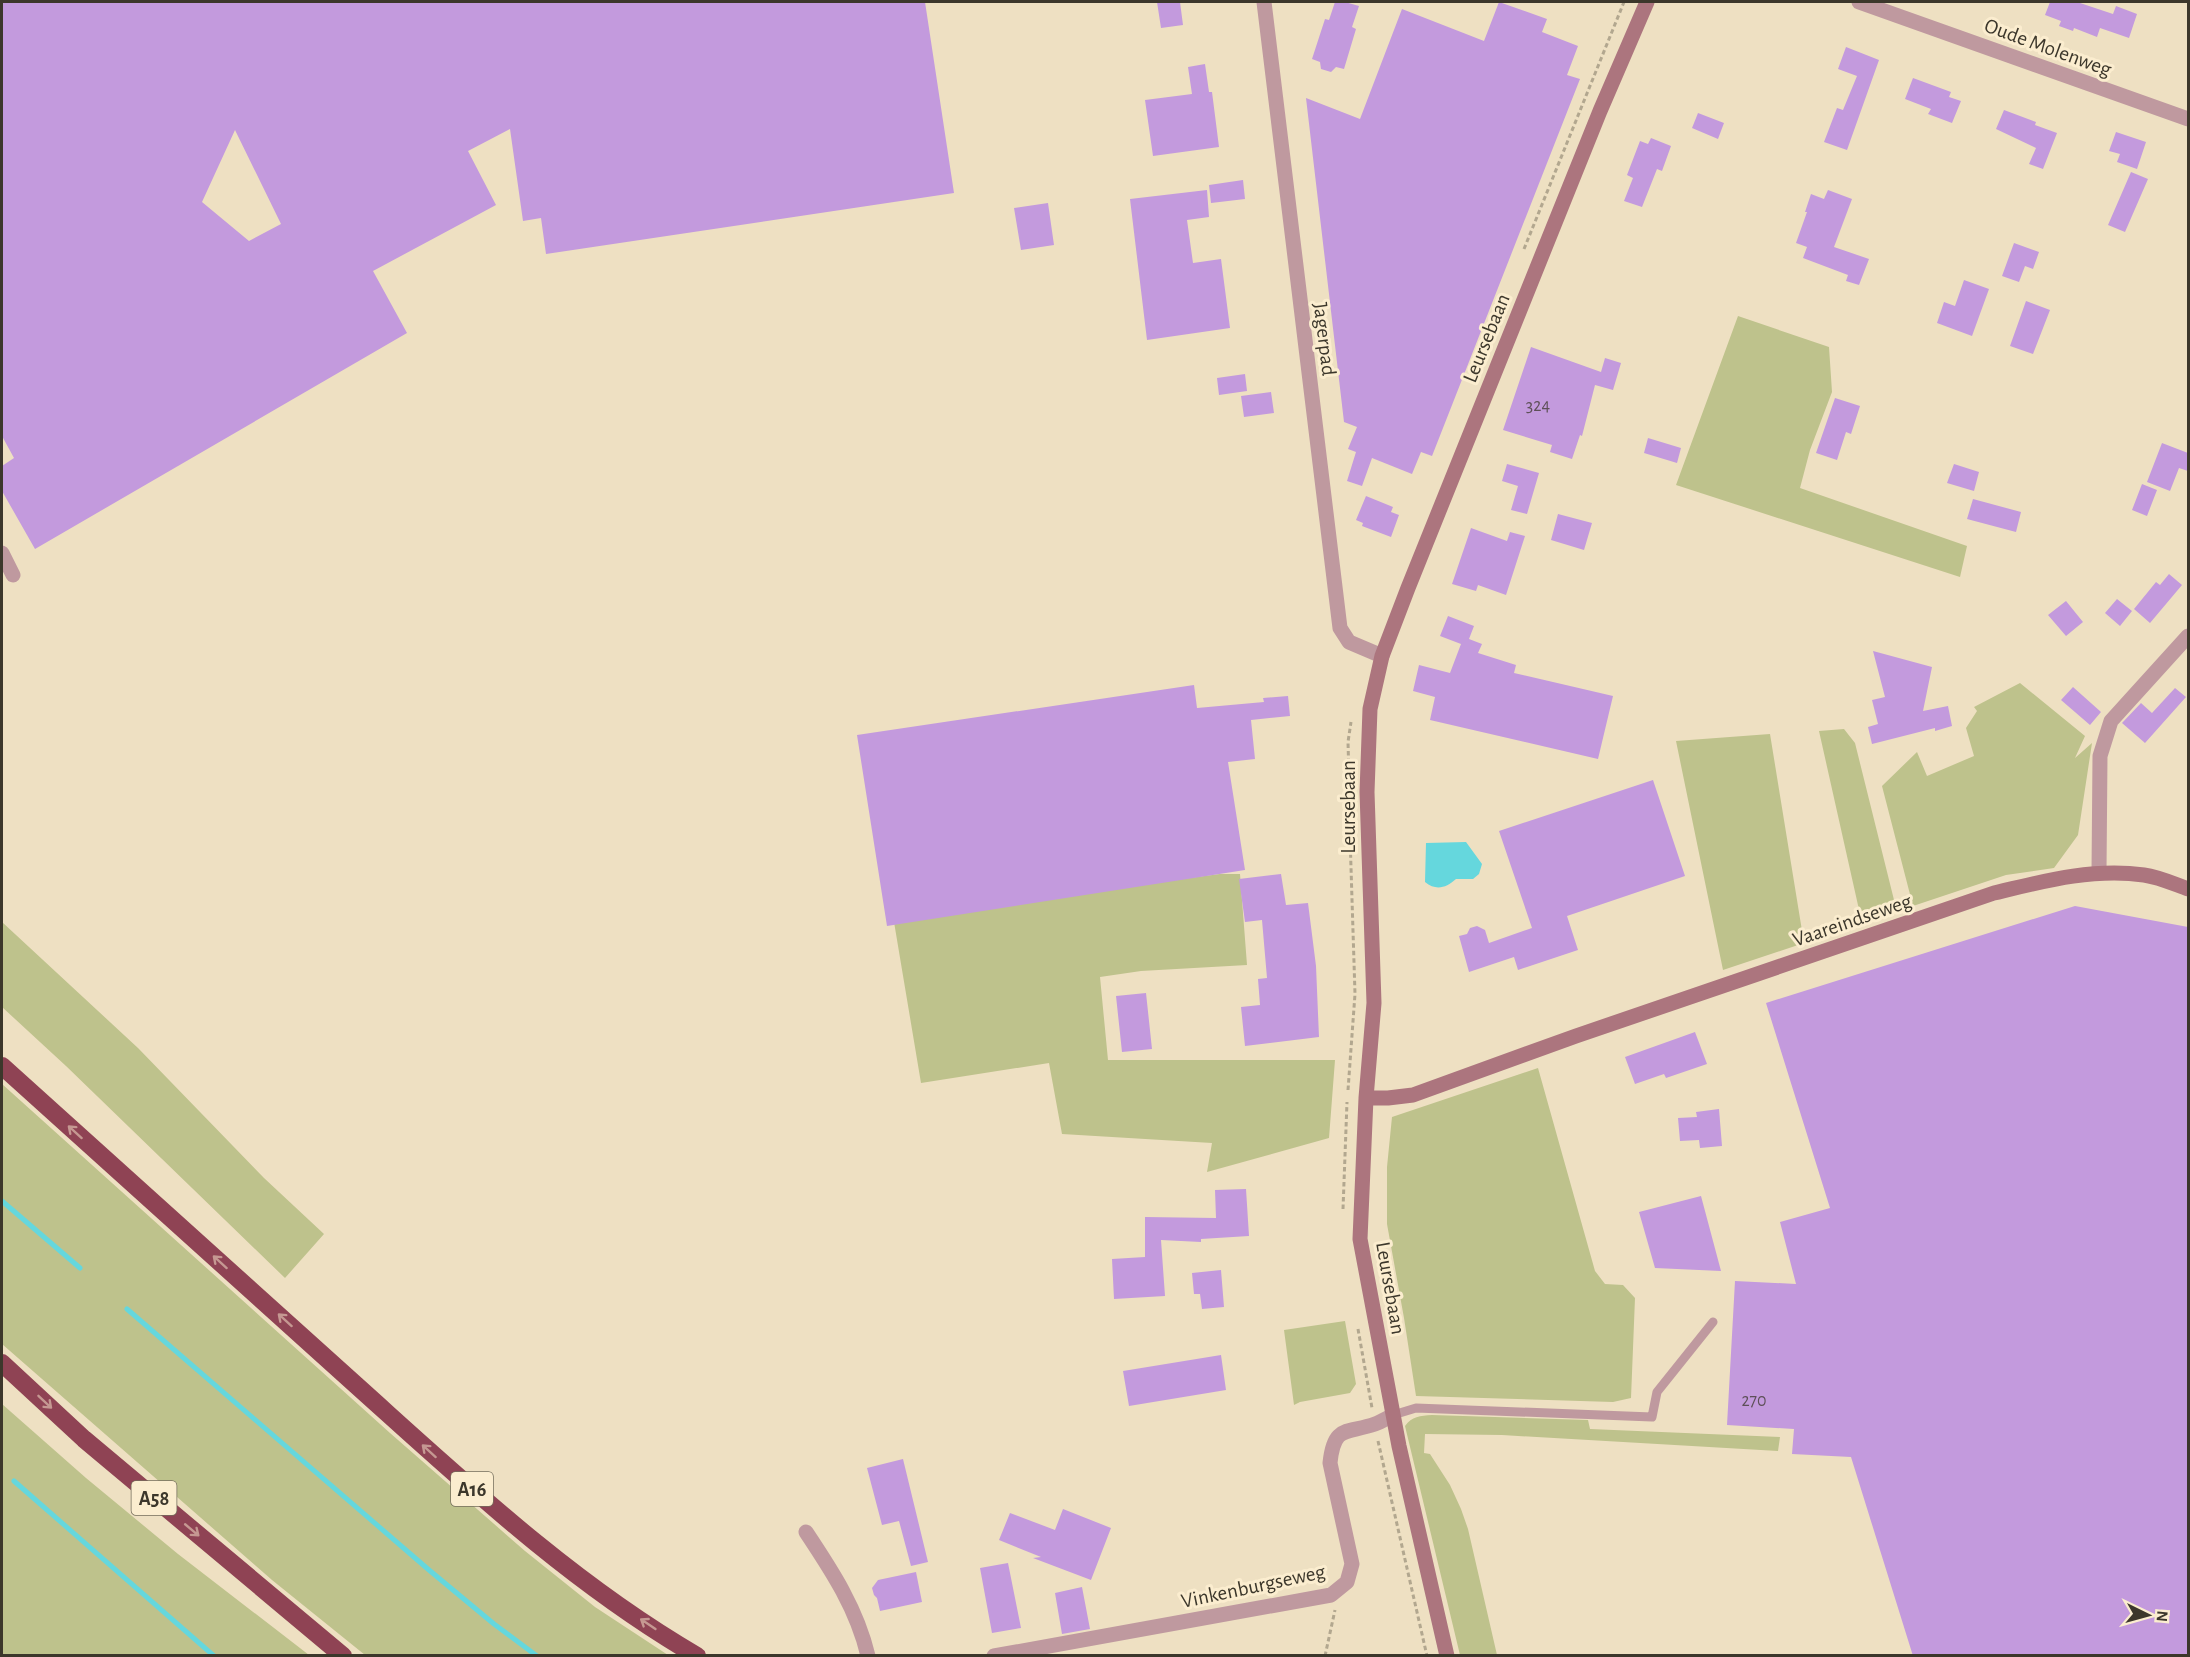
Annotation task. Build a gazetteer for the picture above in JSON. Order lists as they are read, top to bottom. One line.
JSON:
{"streets":{"highway":["A16","A58"],"street":["Oude Molenweg","Leursebaan","Jagerpad","Vaareindseweg","Vinkenburgseweg"]},"crossings":[["Leursebaan","Jagerpad"],["Leursebaan","Vaareindseweg"],["Leursebaan","Vinkenburgseweg"]],"house_numbers":["324","270"],"north":"right"}
